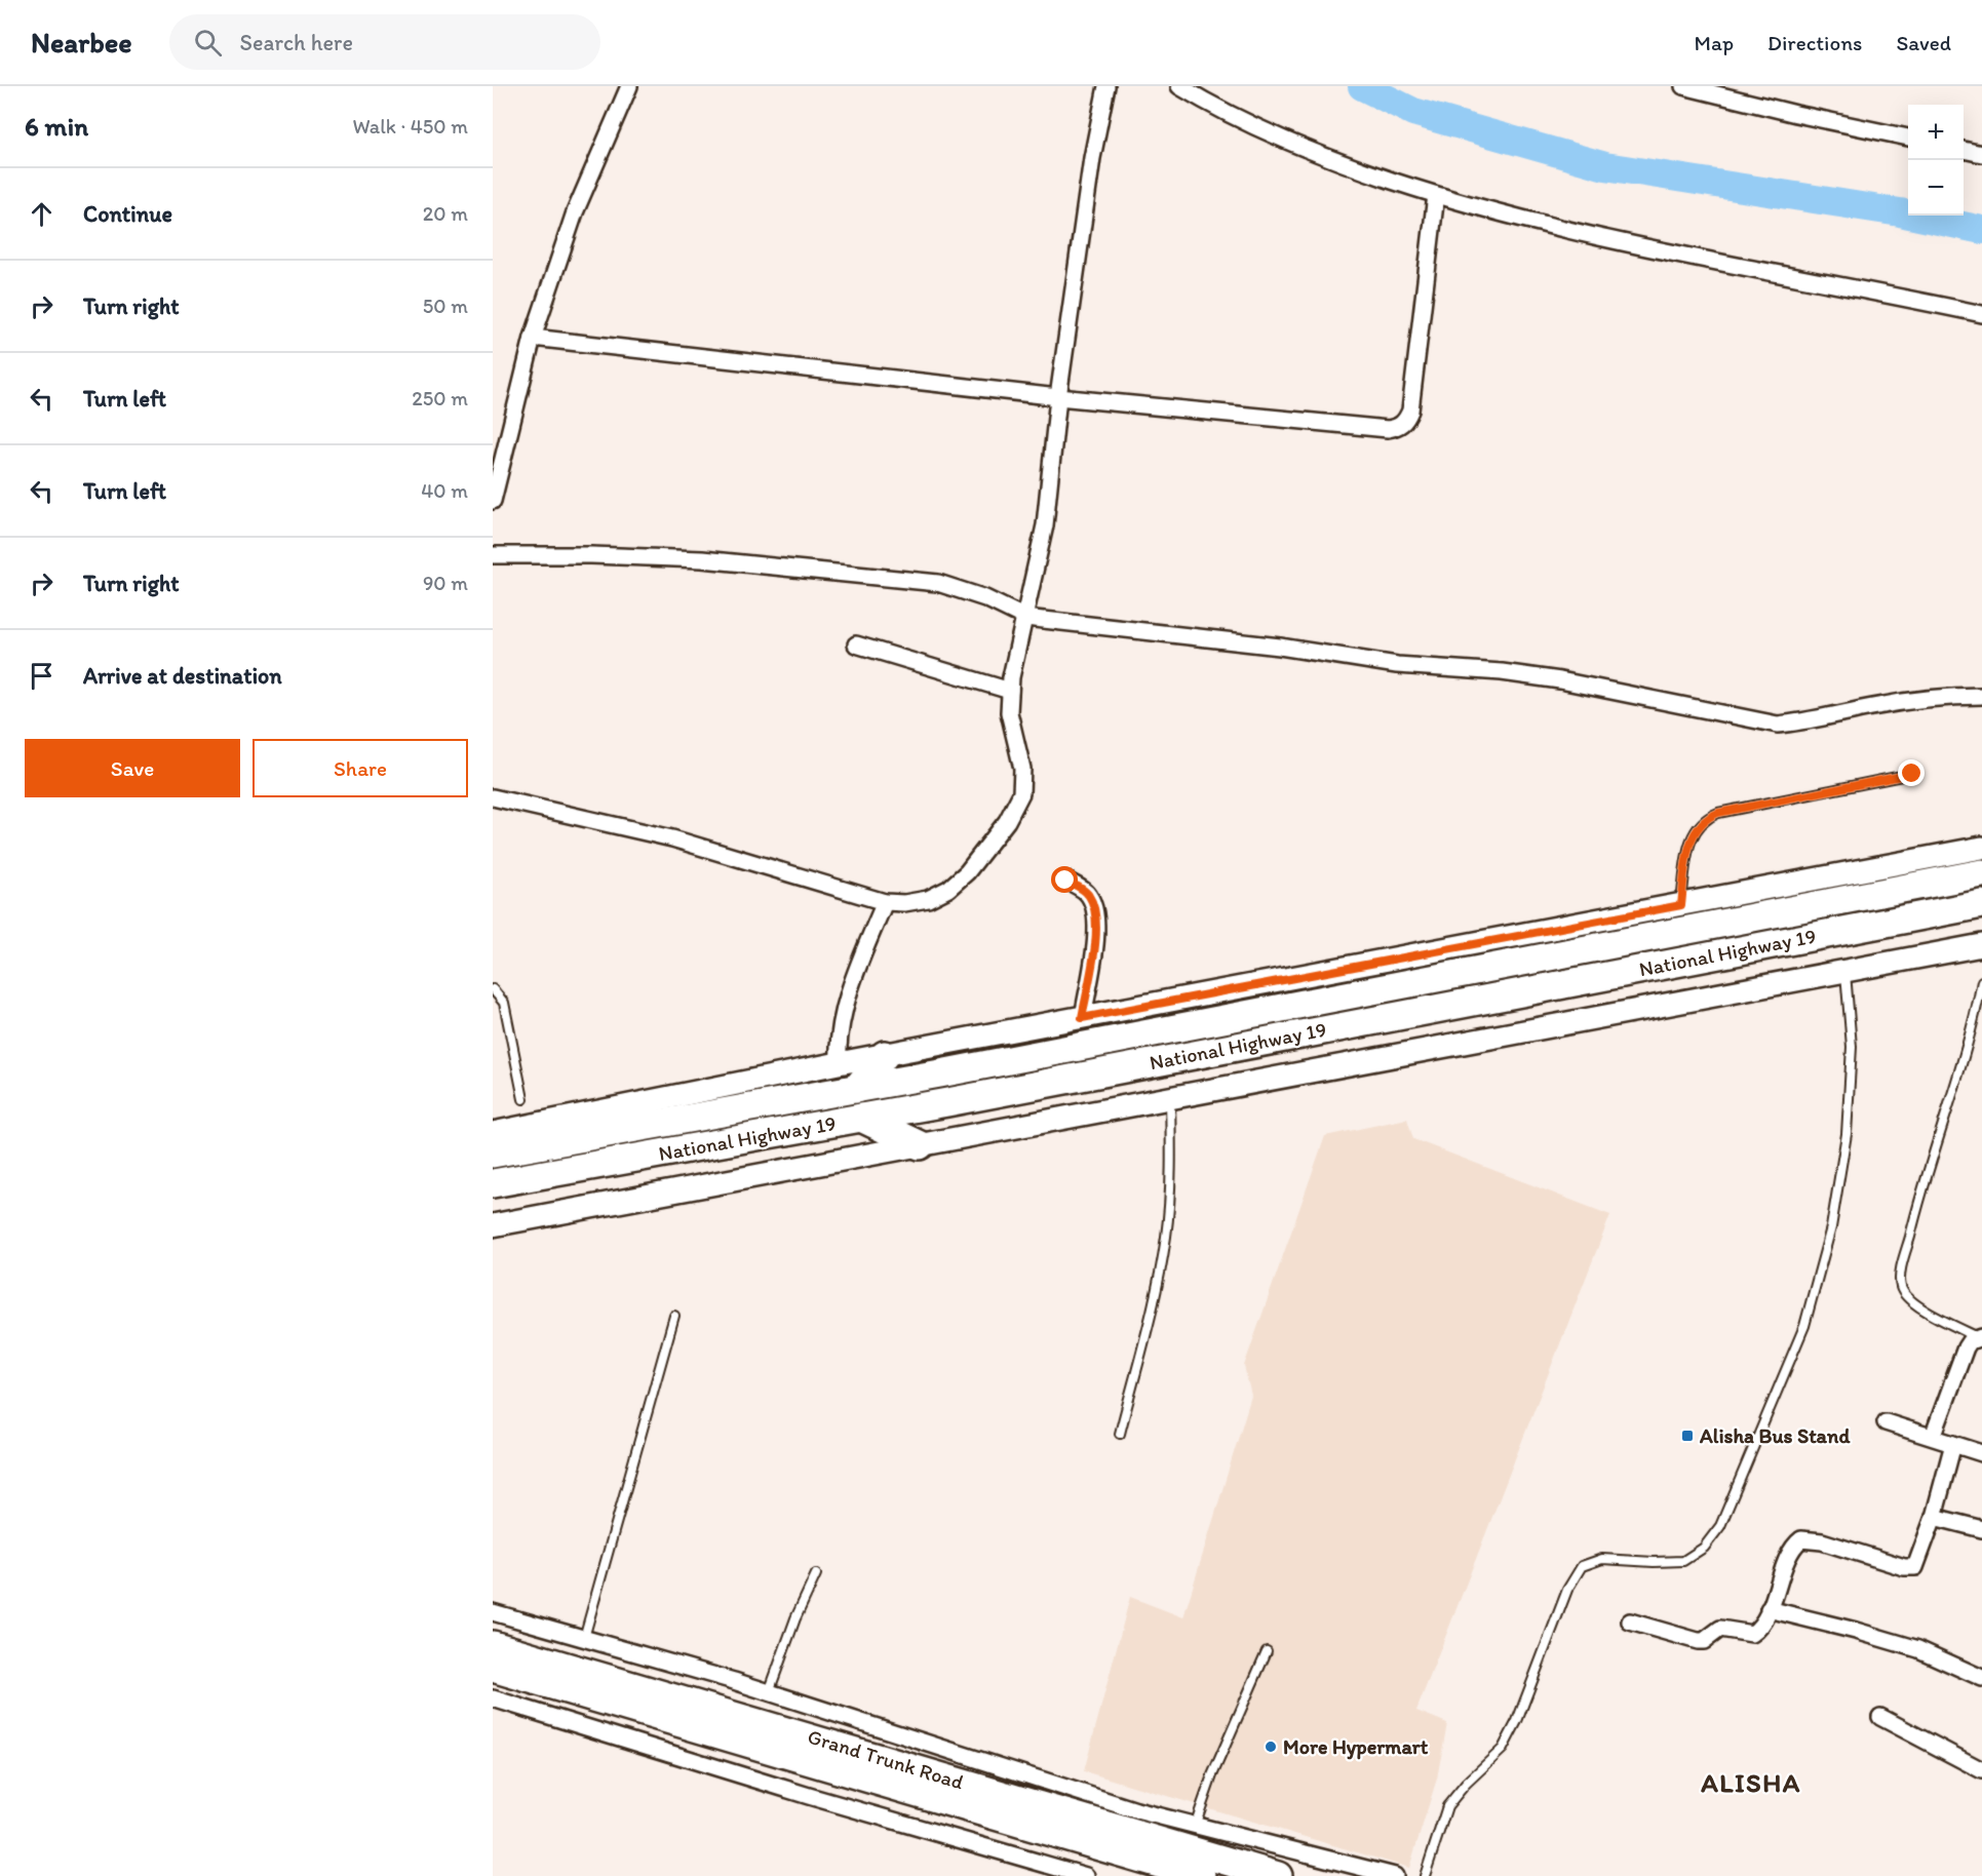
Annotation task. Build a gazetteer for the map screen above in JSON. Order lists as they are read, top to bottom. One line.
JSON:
{"streets":{"highway":["National Highway 19","Grand Trunk Road"]},"districts":["ALISHA"],"places":{"transit":["Alisha Bus Stand"],"other":["More Hypermart"]},"page":{"header":"Nearbee","search":"Search here","nav":["Map","Directions","Saved"],"heading":["6 min","Walk · 450 m"],"map_buttons":["+","−"],"list":[["Continue","20 m"],["Turn right","50 m"],["Turn left","250 m"],["Turn left","40 m"],["Turn right","90 m"],"Arrive at destination"],"buttons":["Save","Share"]}}
